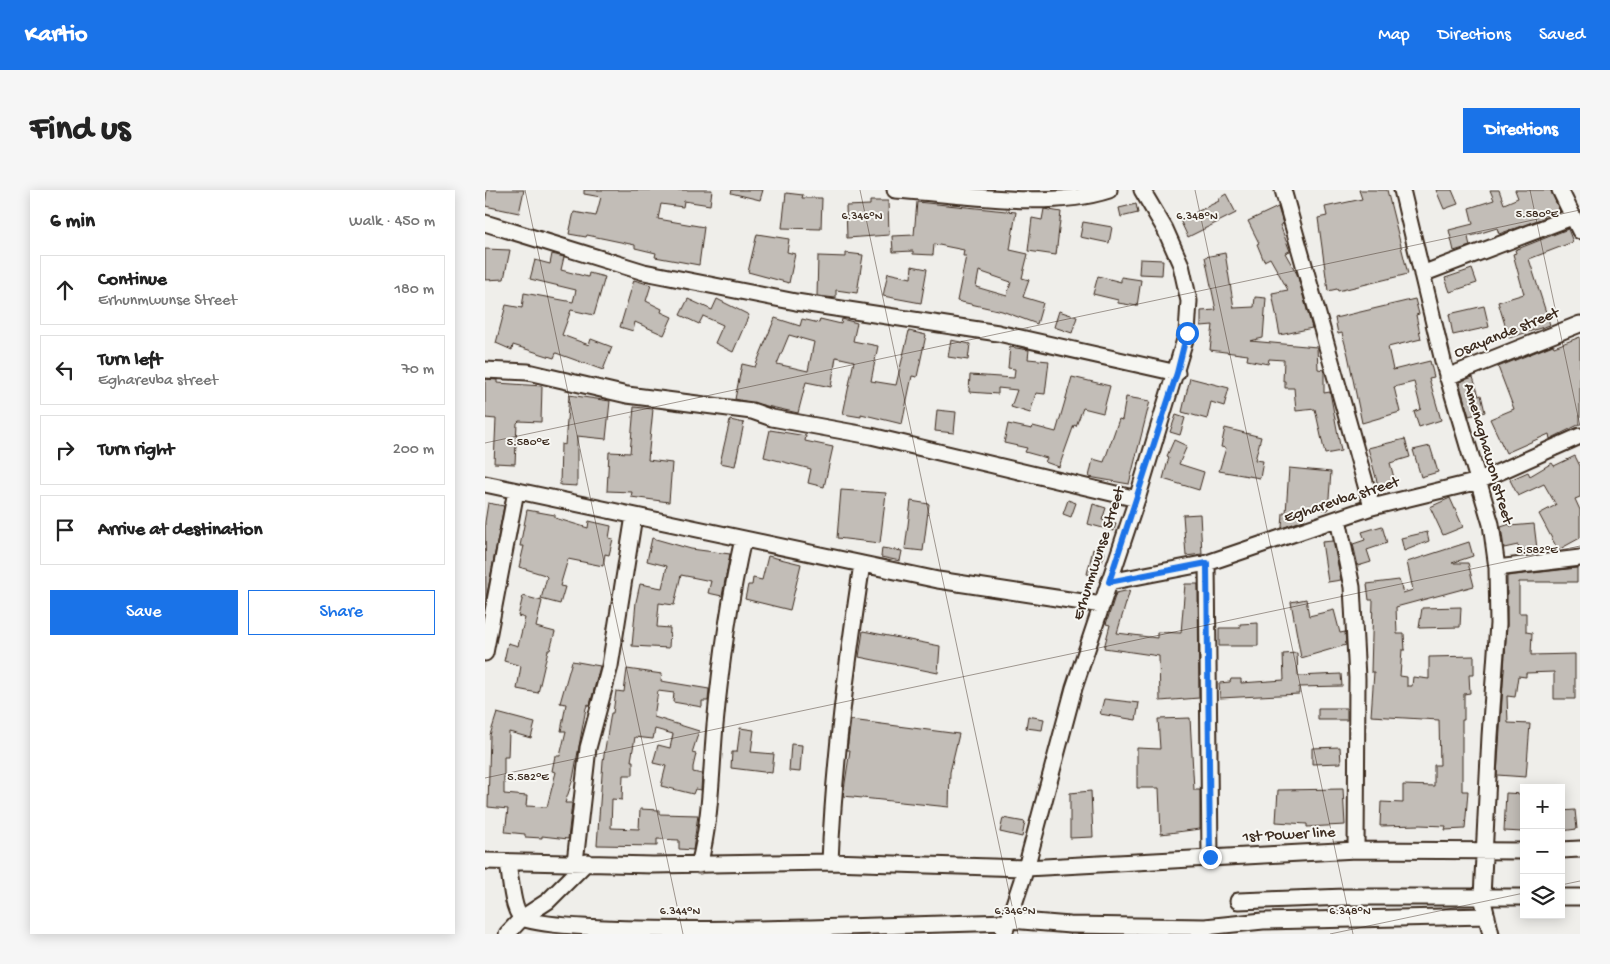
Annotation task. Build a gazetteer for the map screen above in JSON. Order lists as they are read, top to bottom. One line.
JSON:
{"streets":{"street":["Osayande street","Amenaghawon street","Egharevba street","Erhunmwunse Street","1st Power line"]},"crossings":[["Osayande street","Amenaghawon street"],["Amenaghawon street","Egharevba street"],["Amenaghawon street","1st Power line"],["Egharevba street","Erhunmwunse Street"],["Erhunmwunse Street","1st Power line"]],"page":{"header":"Kartio","nav":["Map","Directions","Saved"],"buttons":["Directions",["Save","Share"]],"title":"Find us","heading":["6 min","Walk · 450 m"],"list":[["Continue","Erhunmwunse Street","180 m"],["Turn left","Egharevba street","70 m"],["Turn right","200 m"],"Arrive at destination"],"map_buttons":["+","−"]},"coordinates":["5.580°E","6.346°N","6.348°N","5.582°E","6.344°N"]}
